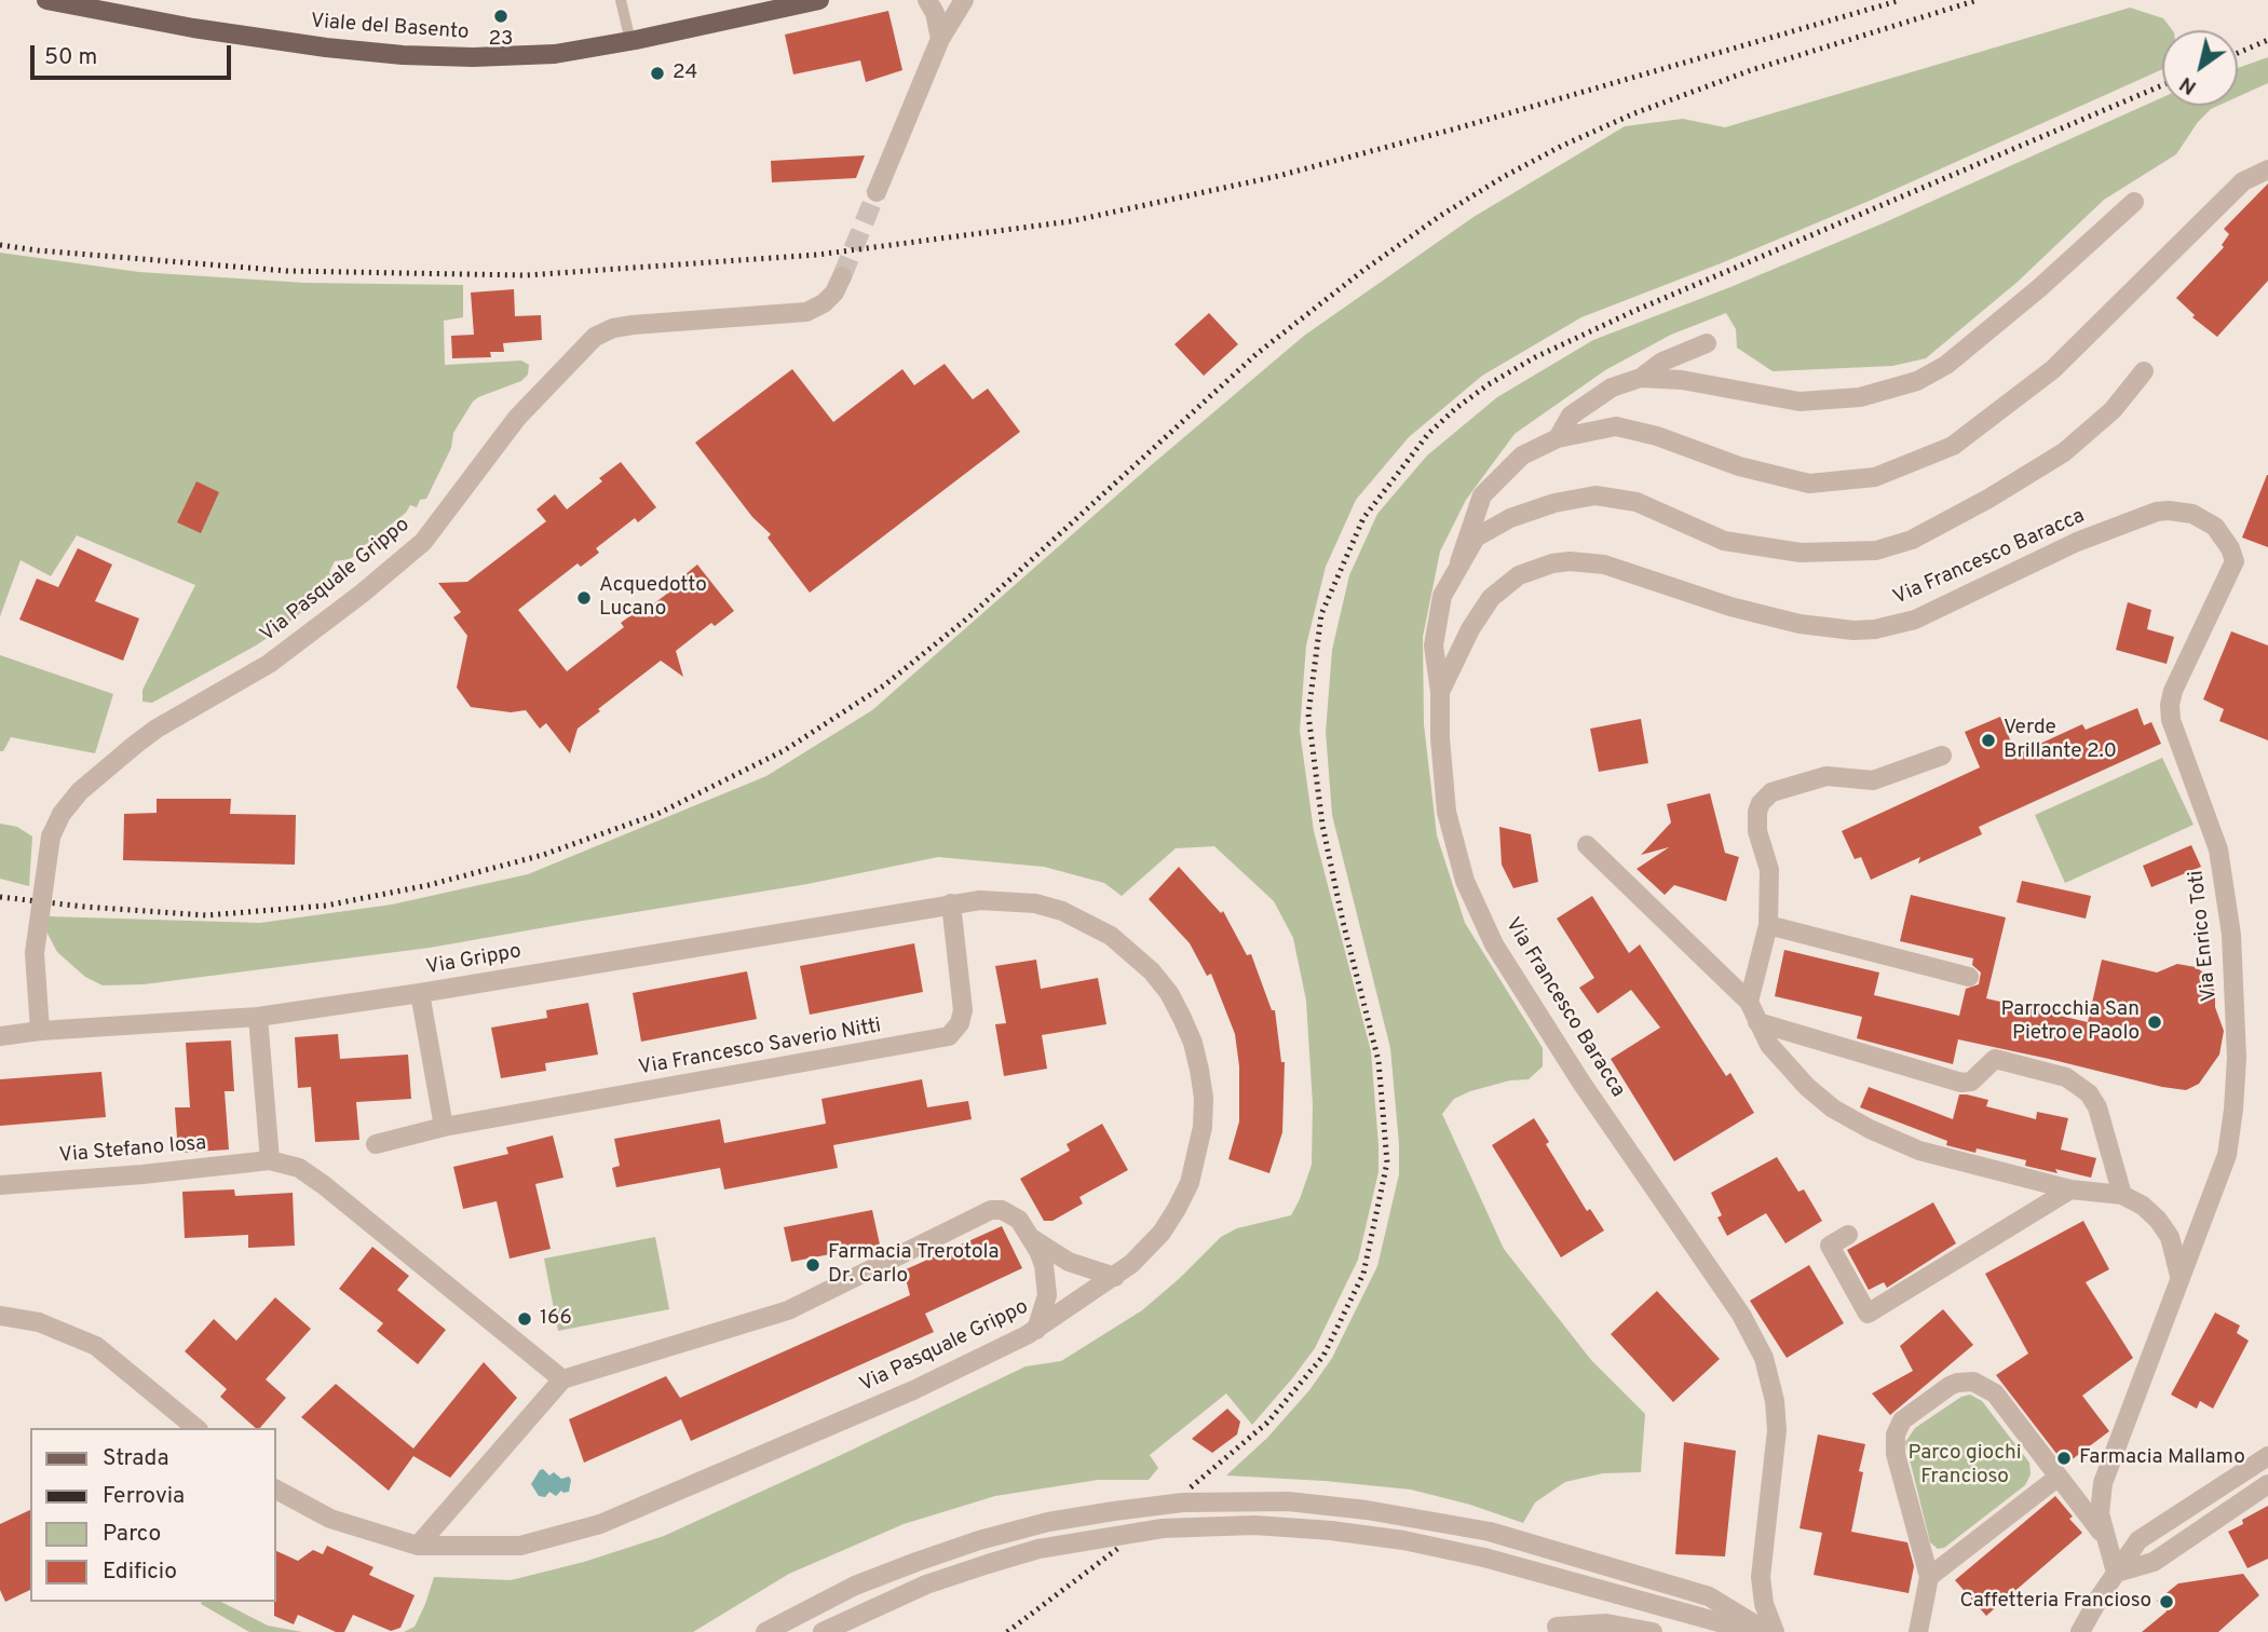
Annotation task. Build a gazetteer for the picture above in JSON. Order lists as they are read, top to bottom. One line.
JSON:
{"streets":{"main road":["Viale del Basento"],"street":["Via Francesco Baracca","Via Pasquale Grippo","Via Enrico Toti","Via Grippo","Via Francesco Saverio Nitti","Via Stefano Iosa"]},"crossings":[["Via Francesco Baracca","Via Enrico Toti"],["Via Pasquale Grippo","Via Grippo"],["Via Pasquale Grippo","Via Francesco Saverio Nitti"],["Via Grippo","Via Francesco Saverio Nitti"]],"parks":["Parco giochi Francioso"],"places":["23","24","Acquedotto Lucano","Verde Brillante 2.0","Parrocchia San Pietro e Paolo","Farmacia Trerotola Dr. Carlo","166","Farmacia Mallamo","Caffetteria Francioso"],"legend":["Strada","Ferrovia","Parco","Edificio"],"scale_bar":"50 m","north":"bottom left"}
